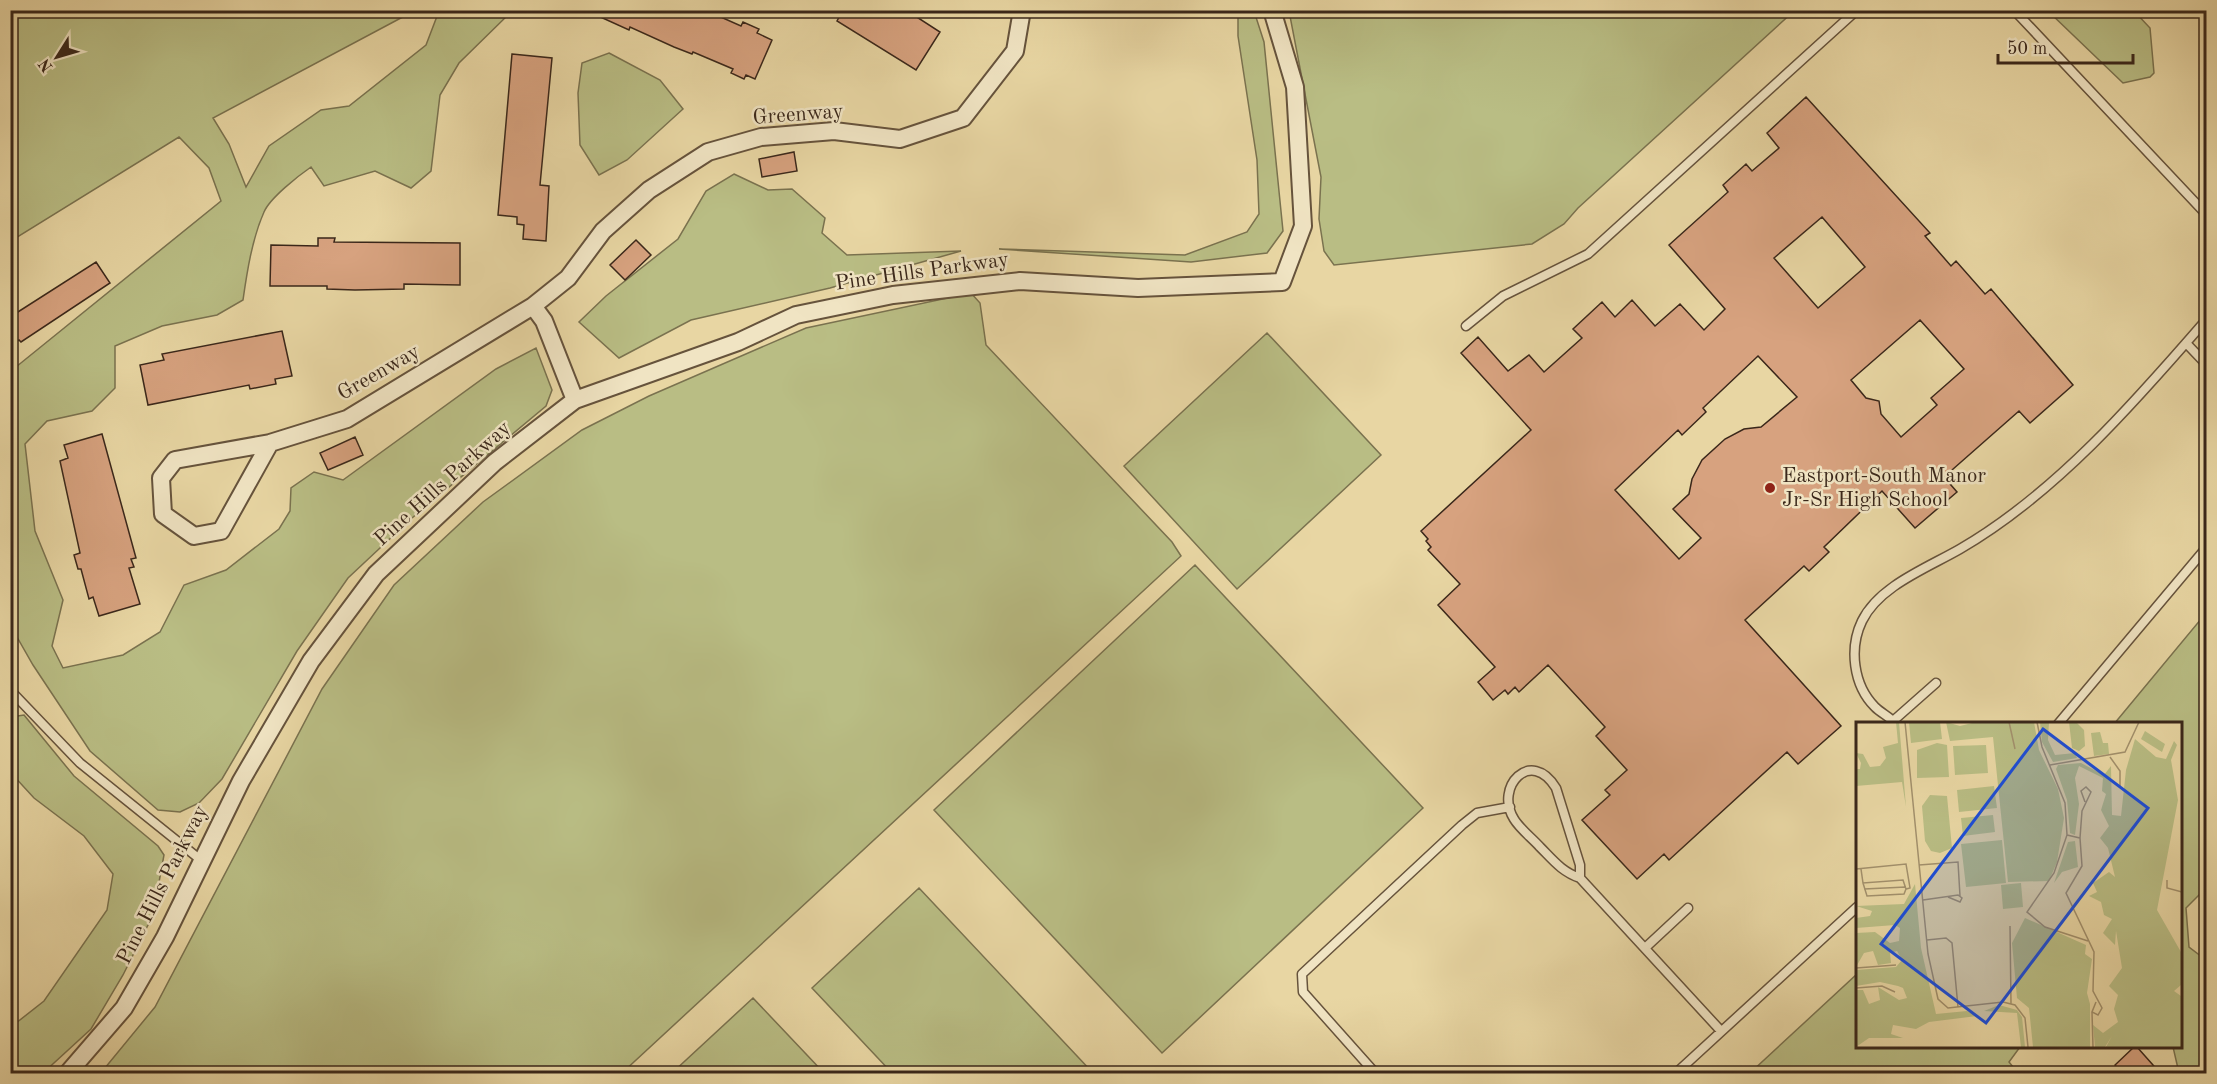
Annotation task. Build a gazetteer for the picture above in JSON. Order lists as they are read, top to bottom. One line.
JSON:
{"streets":{"street":["Greenway","Pine Hills Parkway"]},"places":["Eastport-South Manor Jr-Sr High School"],"scale_bar":"50 m","north":"bottom left"}
